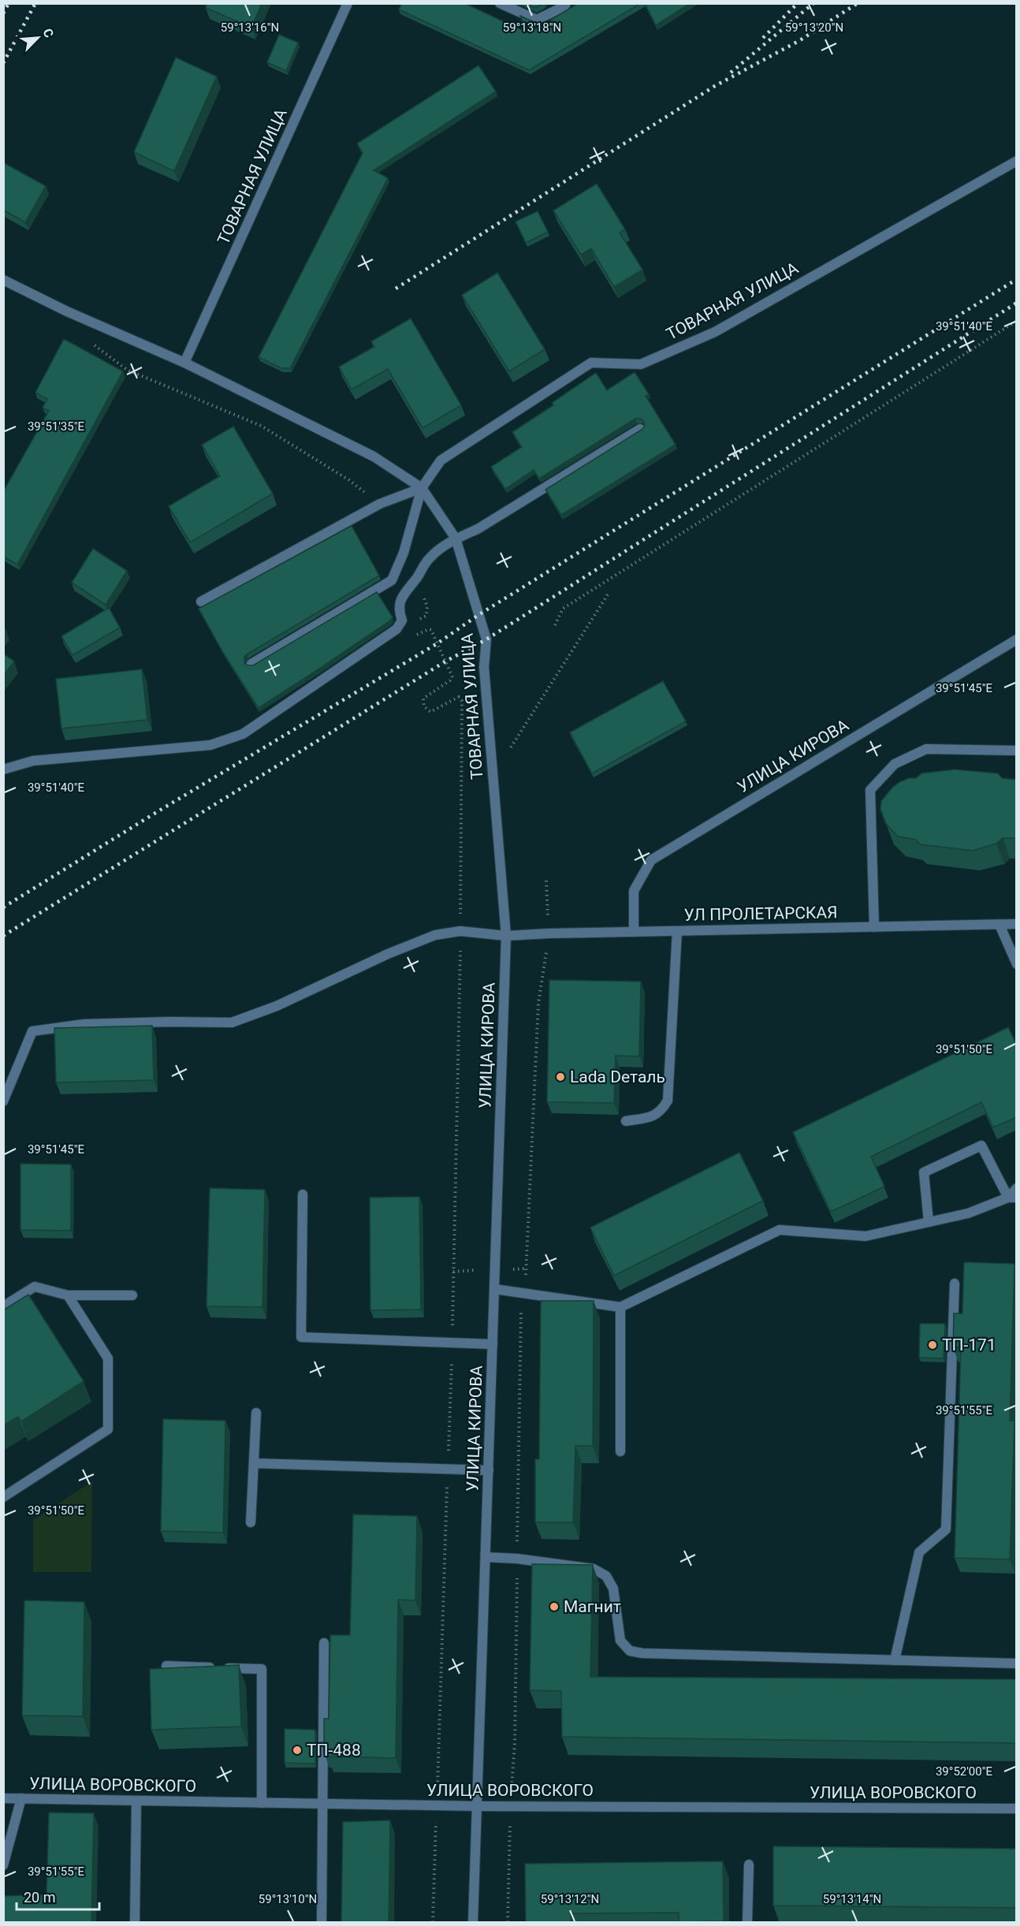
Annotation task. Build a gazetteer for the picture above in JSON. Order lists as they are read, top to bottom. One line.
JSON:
{"streets":{"street":["ТОВАРНАЯ УЛИЦА","УЛИЦА КИРОВА","УЛ ПРОЛЕТАРСКАЯ","УЛИЦА ВОРОВСКОГО"]},"crossings":[["ТОВАРНАЯ УЛИЦА","УЛИЦА КИРОВА"],["ТОВАРНАЯ УЛИЦА","УЛ ПРОЛЕТАРСКАЯ"],["УЛИЦА КИРОВА","УЛ ПРОЛЕТАРСКАЯ"],["УЛИЦА КИРОВА","УЛИЦА ВОРОВСКОГО"]],"places":["Lada Dеталь","ТП-171","Магнит","ТП-488"],"scale_bar":"20 m","north":"top right","coordinates":["59°13'16\"N","59°13'18\"N","59°13'20\"N","39°51'40\"E","39°51'35\"E","39°51'45\"E","39°51'50\"E","39°51'55\"E","39°52'00\"E","59°13'10\"N","59°13'12\"N","59°13'14\"N"]}
